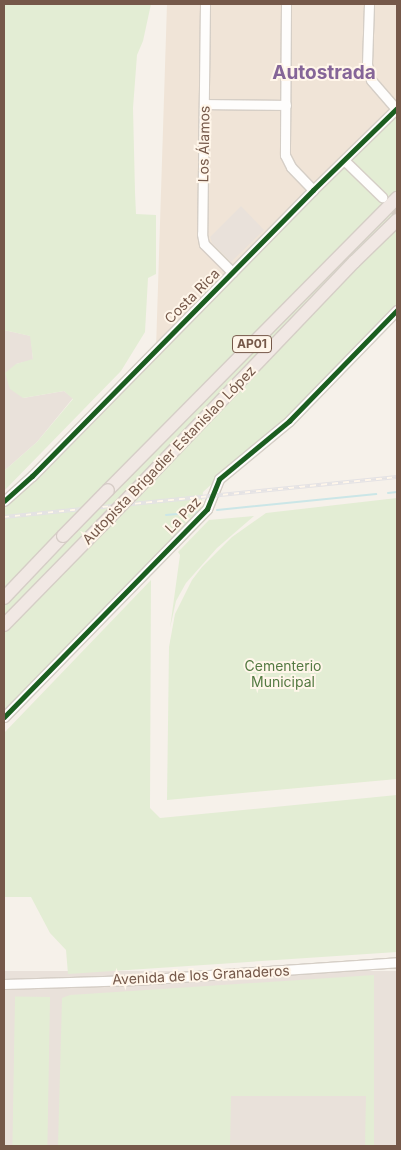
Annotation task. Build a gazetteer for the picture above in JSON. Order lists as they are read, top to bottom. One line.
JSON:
{"streets":{"highway":["AP01","Autopista Brigadier Estanislao López"],"street":["Los Álamos","Costa Rica","La Paz","Avenida de los Granaderos"]},"crossings":[["Los Álamos","Costa Rica"]],"districts":["Autostrada"],"parks":["Cementerio Municipal"]}
